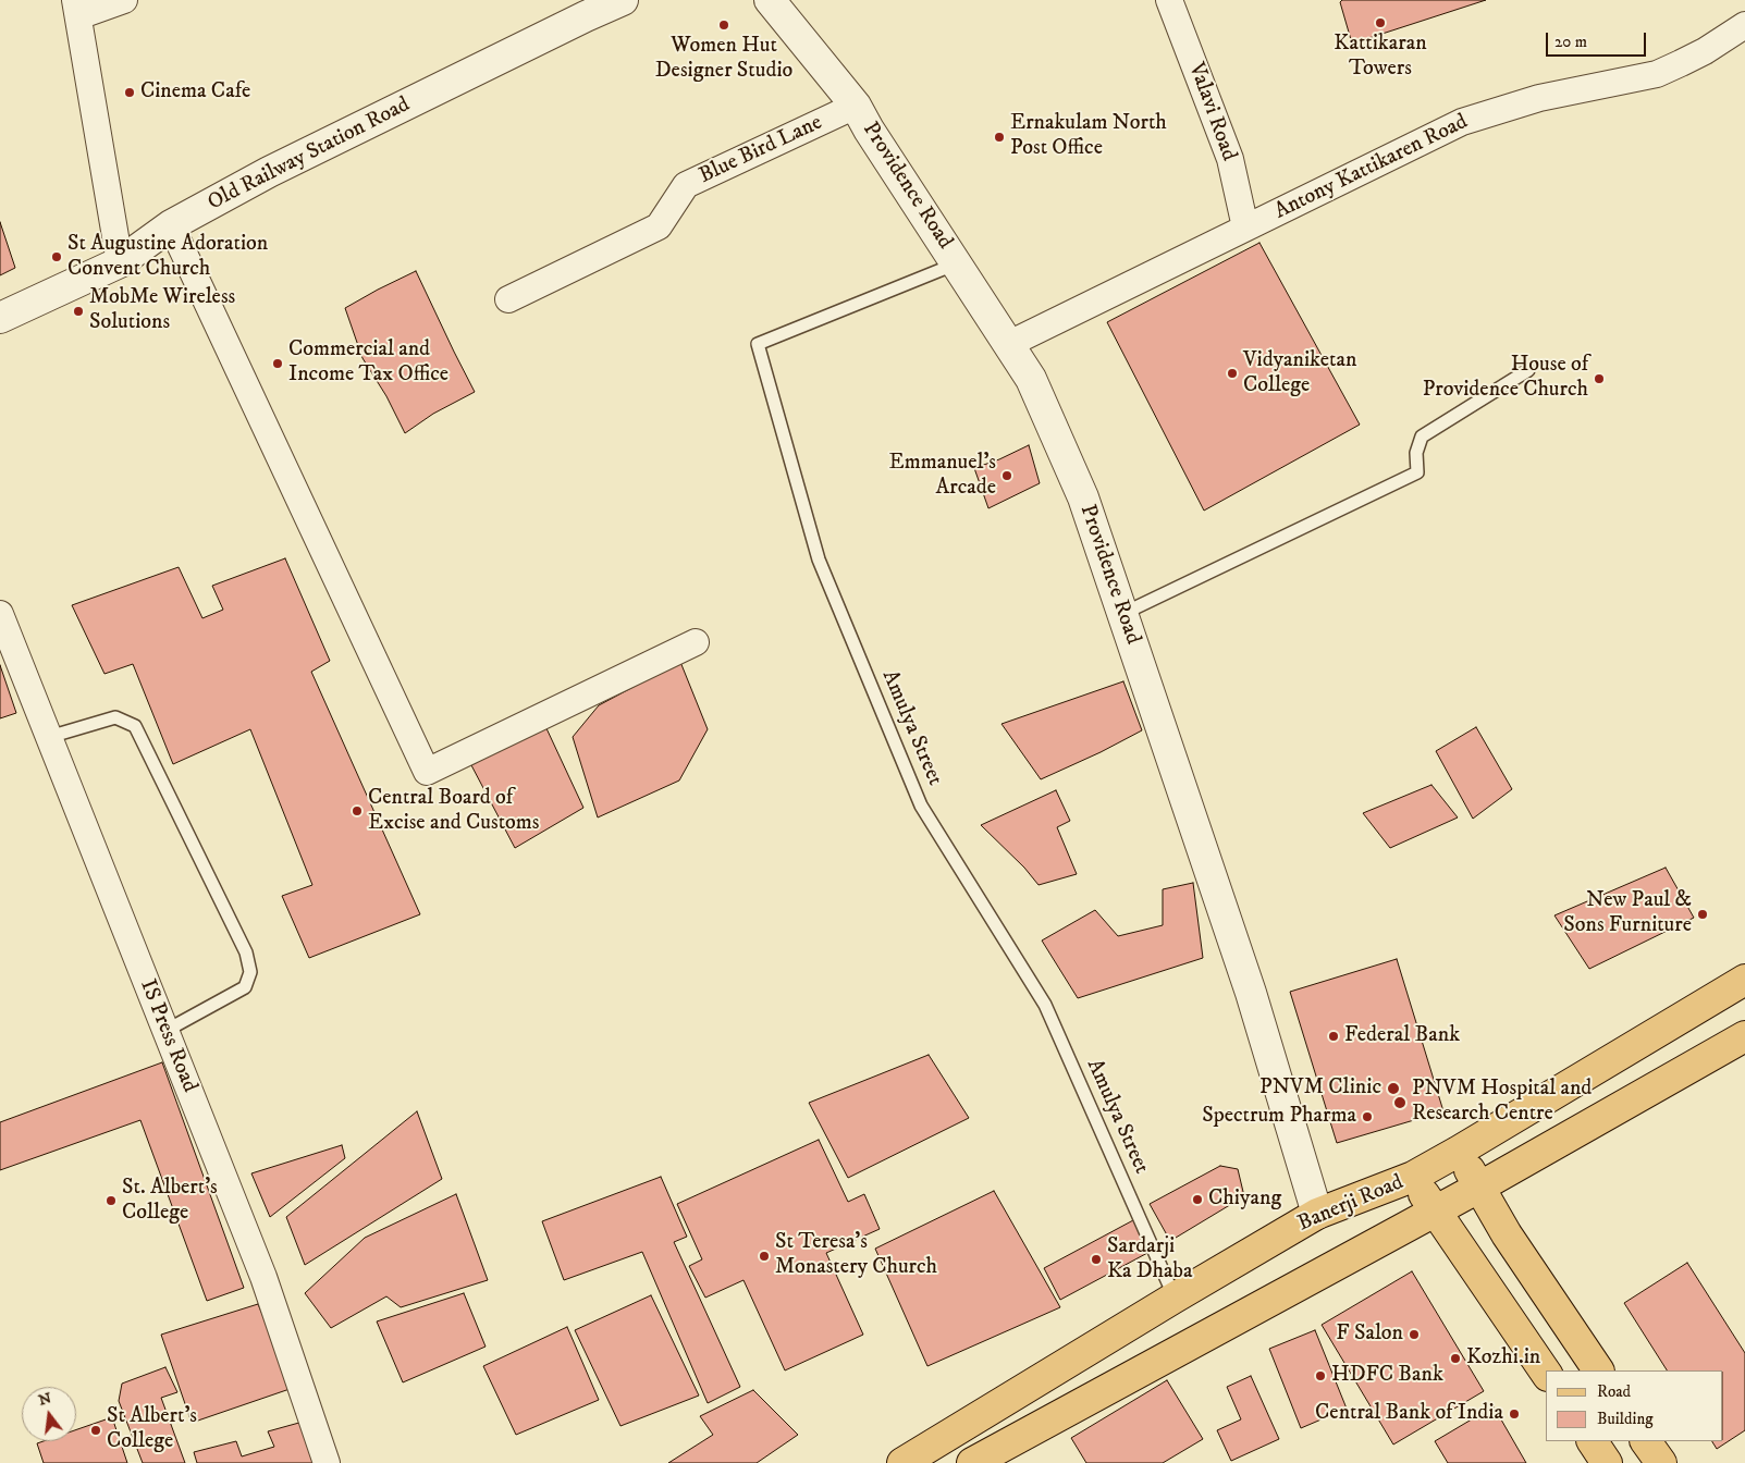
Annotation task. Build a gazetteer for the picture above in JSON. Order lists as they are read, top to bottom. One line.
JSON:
{"streets":{"main road":["Banerji Road"],"street":["Valavi Road","Blue Bird Lane","Old Railway Station Road","Antony Kattikaren Road","Providence Road","IS Press Road"],"lane":["Amulya Street"]},"crossings":[["Valavi Road","Antony Kattikaren Road"],["Blue Bird Lane","Providence Road"],["Antony Kattikaren Road","Providence Road"],["Providence Road","Amulya Street"],["Providence Road","Banerji Road"],["Amulya Street","Banerji Road"]],"places":["Kattikaran Towers","Women Hut Designer Studio","Cinema Cafe","Ernakulam North Post Office","St Augustine Adoration Convent Church","MobMe Wireless Solutions","Commercial and Income Tax Office","Vidyaniketan College","House of Providence Church","Emmanuel's Arcade","Central Board of Excise and Customs","New Paul & Sons Furniture","Federal Bank","PNVM Clinic","PNVM Hospital and Research Centre","Spectrum Pharma","Chiyang","St. Albert's College","St Teresa's Monastery Church","Sardarji Ka Dhaba","F Salon","Kozhi.in","HDFC Bank","Central Bank of India","St Albert’s College"],"legend":["Road","Building"],"scale_bar":"20 m","north":"top"}
